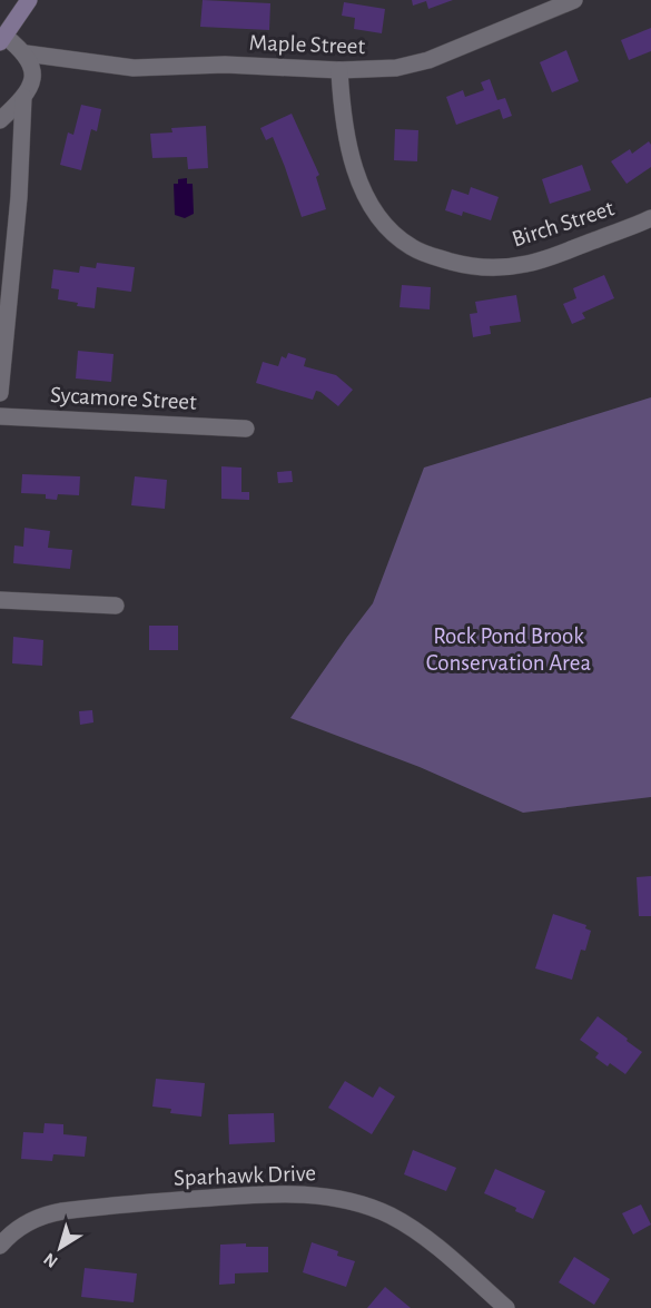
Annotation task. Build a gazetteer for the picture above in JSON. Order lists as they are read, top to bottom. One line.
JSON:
{"streets":{"street":["Maple Street","Birch Street","Sycamore Street","Sparhawk Drive"]},"crossings":[["Maple Street","Birch Street"]],"parks":["Rock Pond Brook Conservation Area"],"north":"bottom left"}
